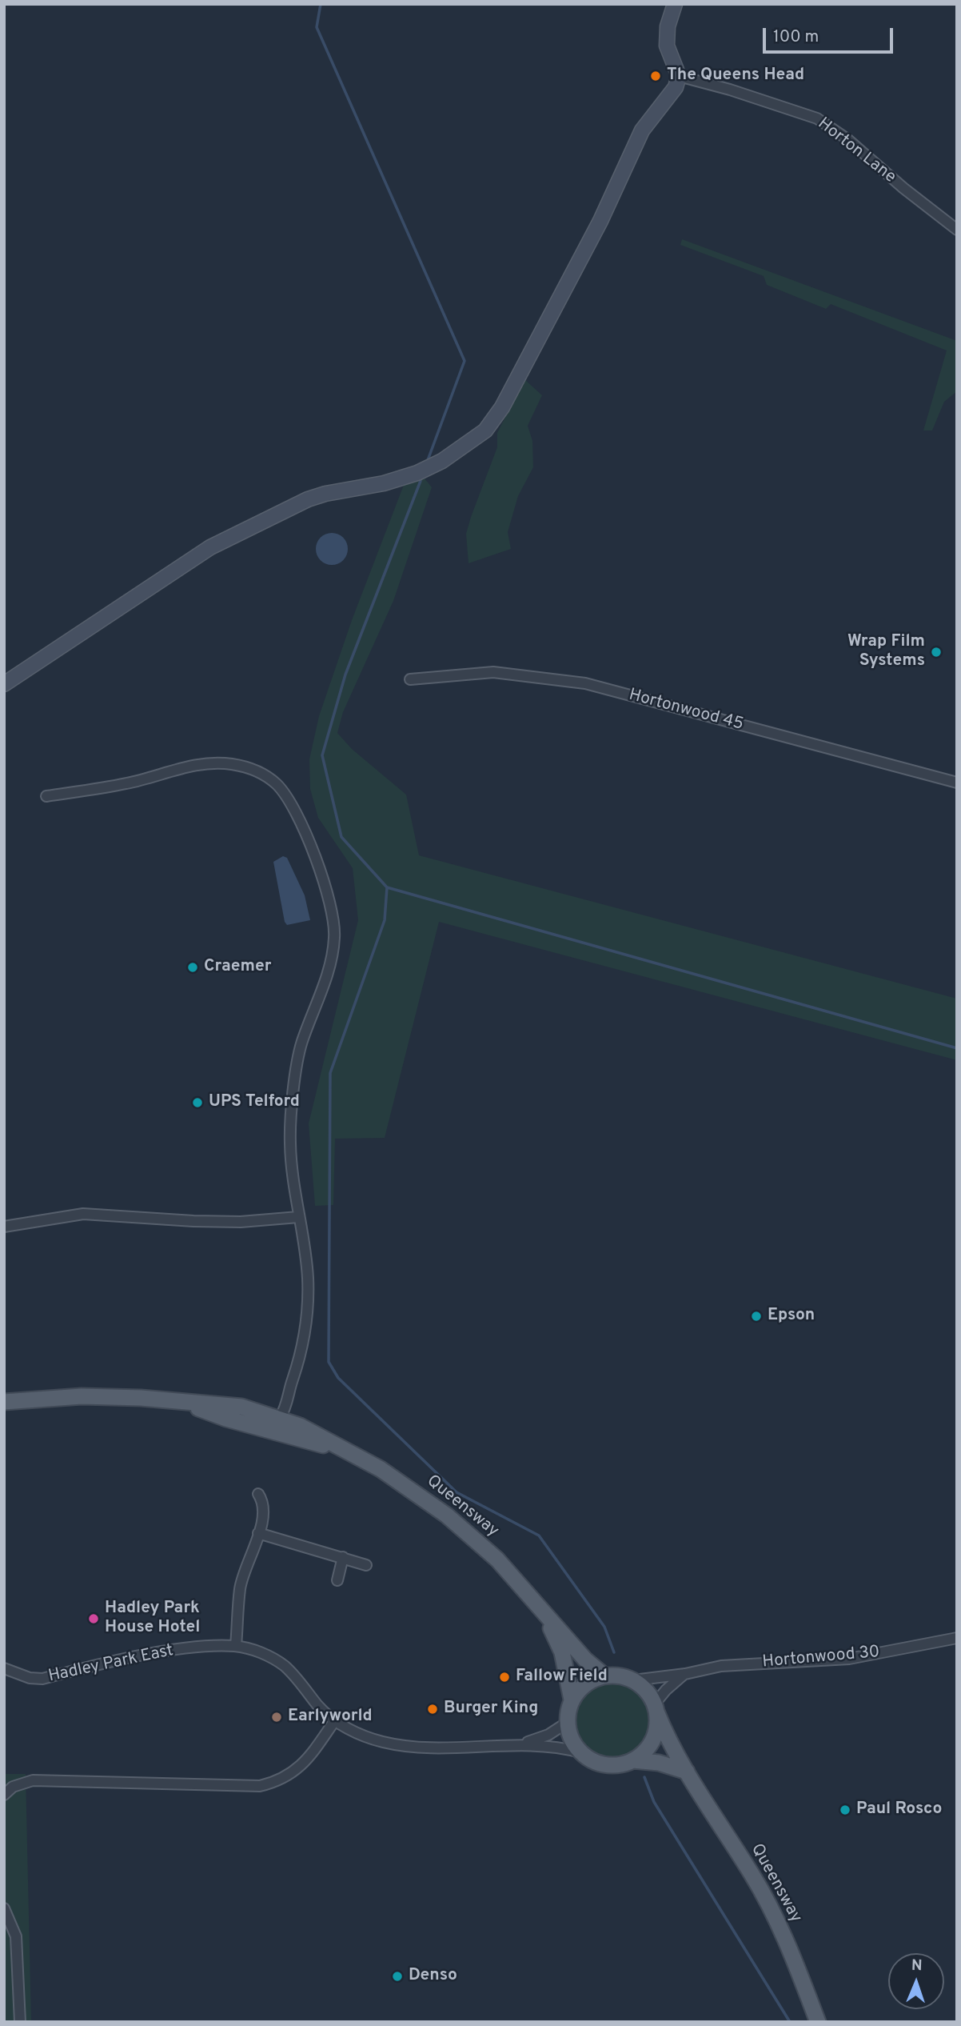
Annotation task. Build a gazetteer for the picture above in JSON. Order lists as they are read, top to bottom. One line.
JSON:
{"streets":{"main road":["Queensway"],"street":["Horton Lane","Hortonwood 45","Hortonwood 30","Hadley Park East"]},"crossings":[["Queensway","Hortonwood 30"],["Queensway","Hadley Park East"],["Hortonwood 30","Hadley Park East"]],"places":["The Queens Head","Wrap Film Systems","Craemer","UPS Telford","Epson","Hadley Park House Hotel","Fallow Field","Burger King","Earlyworld","Paul Rosco","Denso"],"scale_bar":"100 m","north":"top"}
